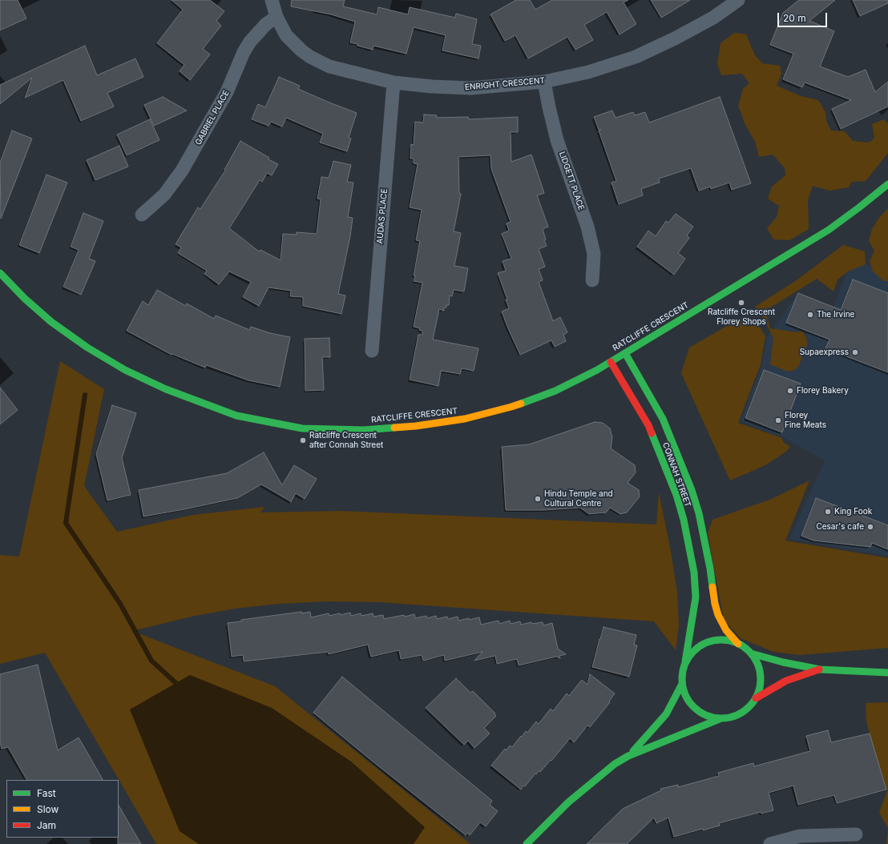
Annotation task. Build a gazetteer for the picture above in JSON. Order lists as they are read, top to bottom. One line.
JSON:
{"streets":{"street":["ENRIGHT CRESCENT","GABRIEL PLACE","LIDGETT PLACE","AUDAS PLACE","RATCLIFFE CRESCENT","CONNAH STREET"]},"crossings":[["ENRIGHT CRESCENT","GABRIEL PLACE"],["ENRIGHT CRESCENT","LIDGETT PLACE"],["ENRIGHT CRESCENT","AUDAS PLACE"],["RATCLIFFE CRESCENT","CONNAH STREET"]],"places":["Ratcliffe Crescent Florey Shops","The Irvine","Supaexpress","Florey Bakery","Florey Fine Meats","Ratcliffe Crescent after Connah Street","Hindu Temple and Cultural Centre","King Fook","Cesar's cafe"],"legend":["Fast","Slow","Jam"],"scale_bar":"20 m"}
